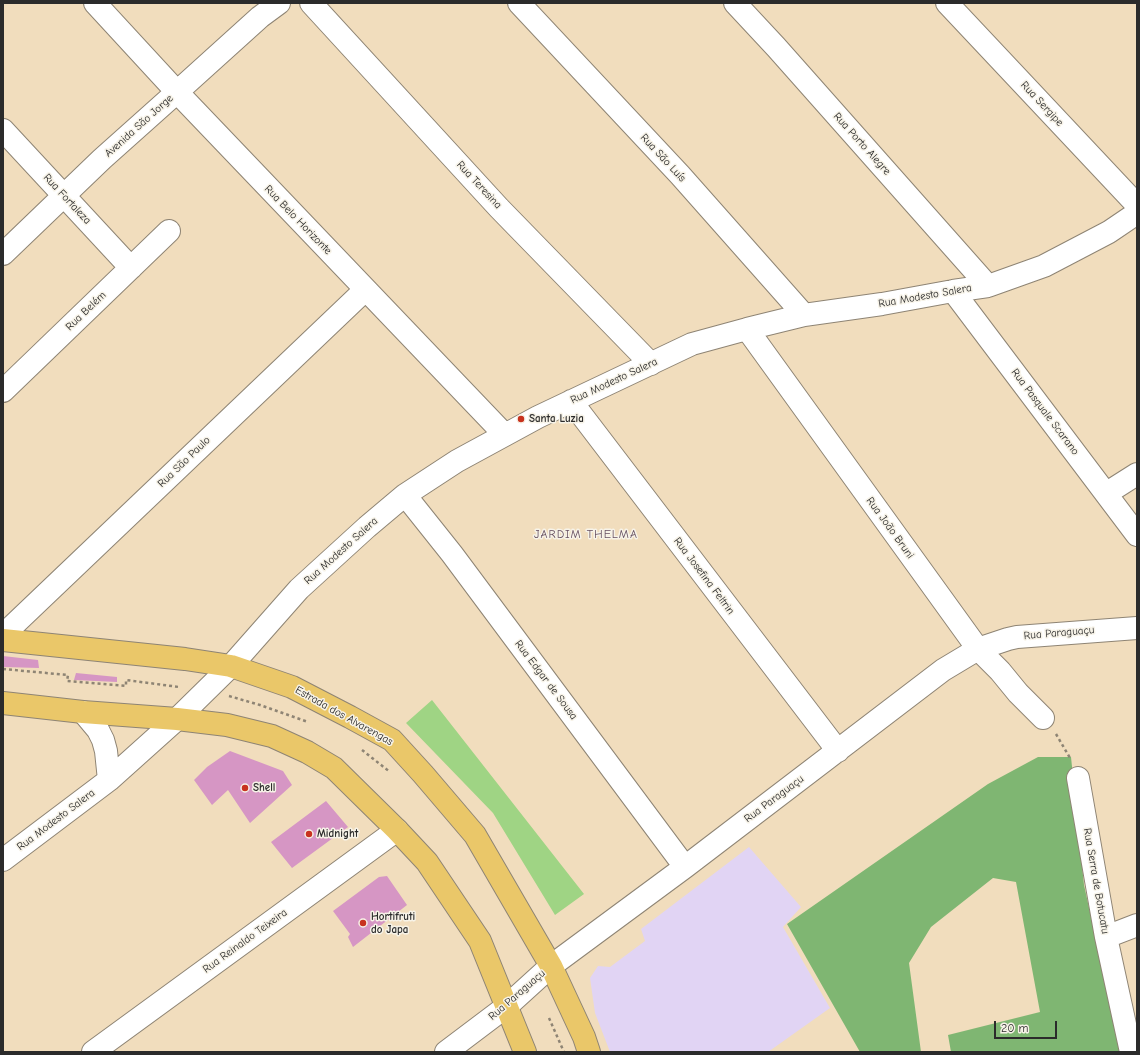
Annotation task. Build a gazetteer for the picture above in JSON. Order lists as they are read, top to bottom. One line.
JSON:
{"streets":{"main road":["Estrada dos Alvarengas"],"street":["Rua Sergipe","Avenida São Jorge","Rua Porto Alegre","Rua São Luís","Rua Teresina","Rua Fortaleza","Rua Belo Horizonte","Rua Modesto Salera","Rua Belém","Rua Pasquale Scarano","Rua São Paulo","Rua João Bruni","Rua Josefina Feltrin","Rua Paraguaçu","Rua Edgar de Sousa","Rua Serra de Botucatu","Rua Reinaldo Teixeira"]},"crossings":[["Avenida São Jorge","Rua Fortaleza"],["Avenida São Jorge","Rua Belo Horizonte"],["Rua Porto Alegre","Rua Modesto Salera"],["Rua São Luís","Rua Modesto Salera"],["Rua Teresina","Rua Modesto Salera"],["Rua Fortaleza","Rua Belém"],["Rua Belo Horizonte","Rua Modesto Salera"],["Rua Belo Horizonte","Rua São Paulo"],["Rua Modesto Salera","Rua Pasquale Scarano"],["Rua Modesto Salera","Rua João Bruni"],["Rua Modesto Salera","Rua Josefina Feltrin"],["Rua Modesto Salera","Rua Edgar de Sousa"],["Rua Modesto Salera","Estrada dos Alvarengas"],["Rua João Bruni","Rua Paraguaçu"],["Rua Josefina Feltrin","Rua Paraguaçu"],["Rua Paraguaçu","Rua Edgar de Sousa"],["Rua Paraguaçu","Estrada dos Alvarengas"]],"districts":["JARDIM THELMA"],"places":["Santa Luzia","Shell","Midnight","Hortifruti do Japa"],"scale_bar":"20 m"}
